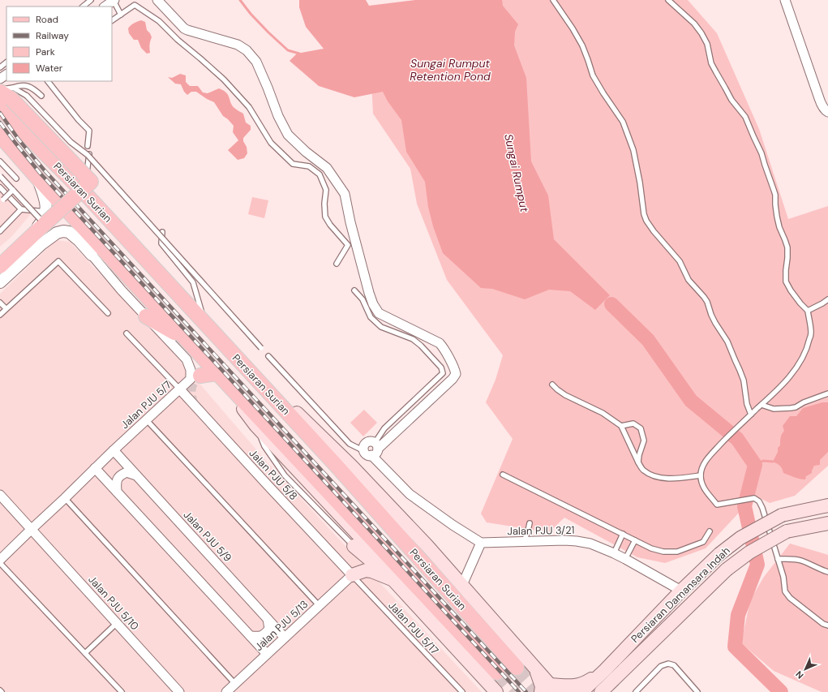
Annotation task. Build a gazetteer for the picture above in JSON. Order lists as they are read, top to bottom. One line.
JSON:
{"streets":{"main road":["Persiaran Surian","Persiaran Damansara Indah"],"street":["Jalan PJU 5/7","Jalan PJU 5/8","Jalan PJU 3/21","Jalan PJU 5/9","Jalan PJU 5/10","Jalan PJU 5/13"],"lane":["Jalan PJU 5/17"]},"crossings":[["Jalan PJU 5/7","Jalan PJU 5/8"],["Jalan PJU 5/7","Jalan PJU 5/9"],["Jalan PJU 5/7","Jalan PJU 5/10"],["Jalan PJU 5/8","Jalan PJU 5/13"],["Jalan PJU 5/8","Jalan PJU 5/17"],["Jalan PJU 3/21","Persiaran Damansara Indah"],["Jalan PJU 5/9","Jalan PJU 5/13"],["Jalan PJU 5/13","Jalan PJU 5/17"]],"water":["Sungai Rumput Retention Pond","Sungai Rumput"],"legend":["Road","Railway","Park","Water"],"north":"bottom left"}
